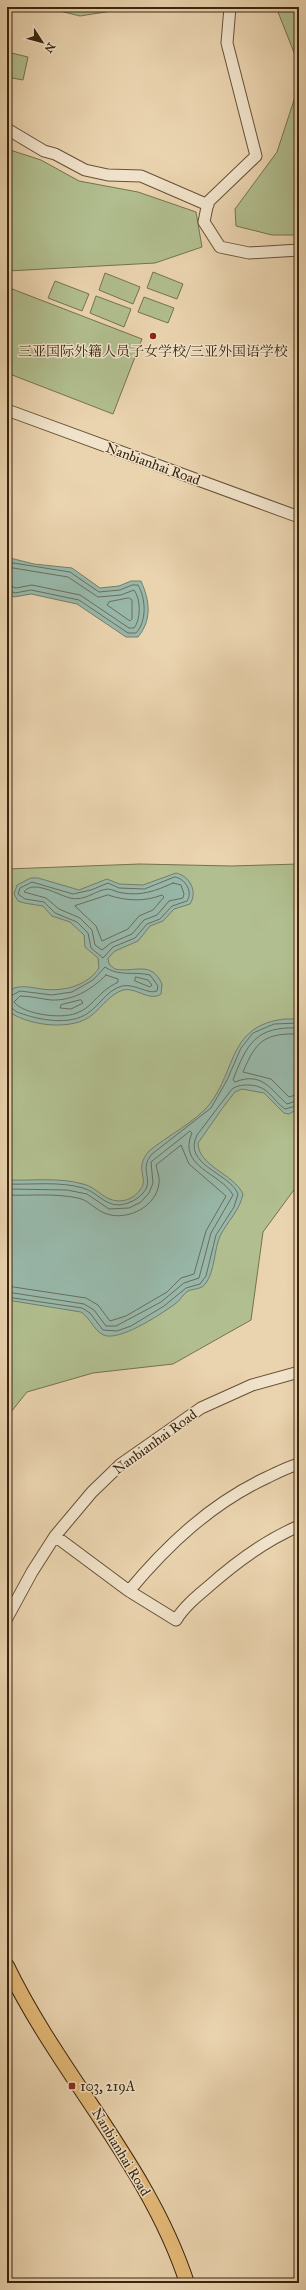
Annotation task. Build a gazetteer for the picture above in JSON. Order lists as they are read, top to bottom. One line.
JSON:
{"streets":{"main road":["Nanbianhai Road"]},"places":{"other":["三亚国际外籍人员子女学校/三亚外国语学校"],"transit":["103, 219A"]},"north":"bottom right"}
